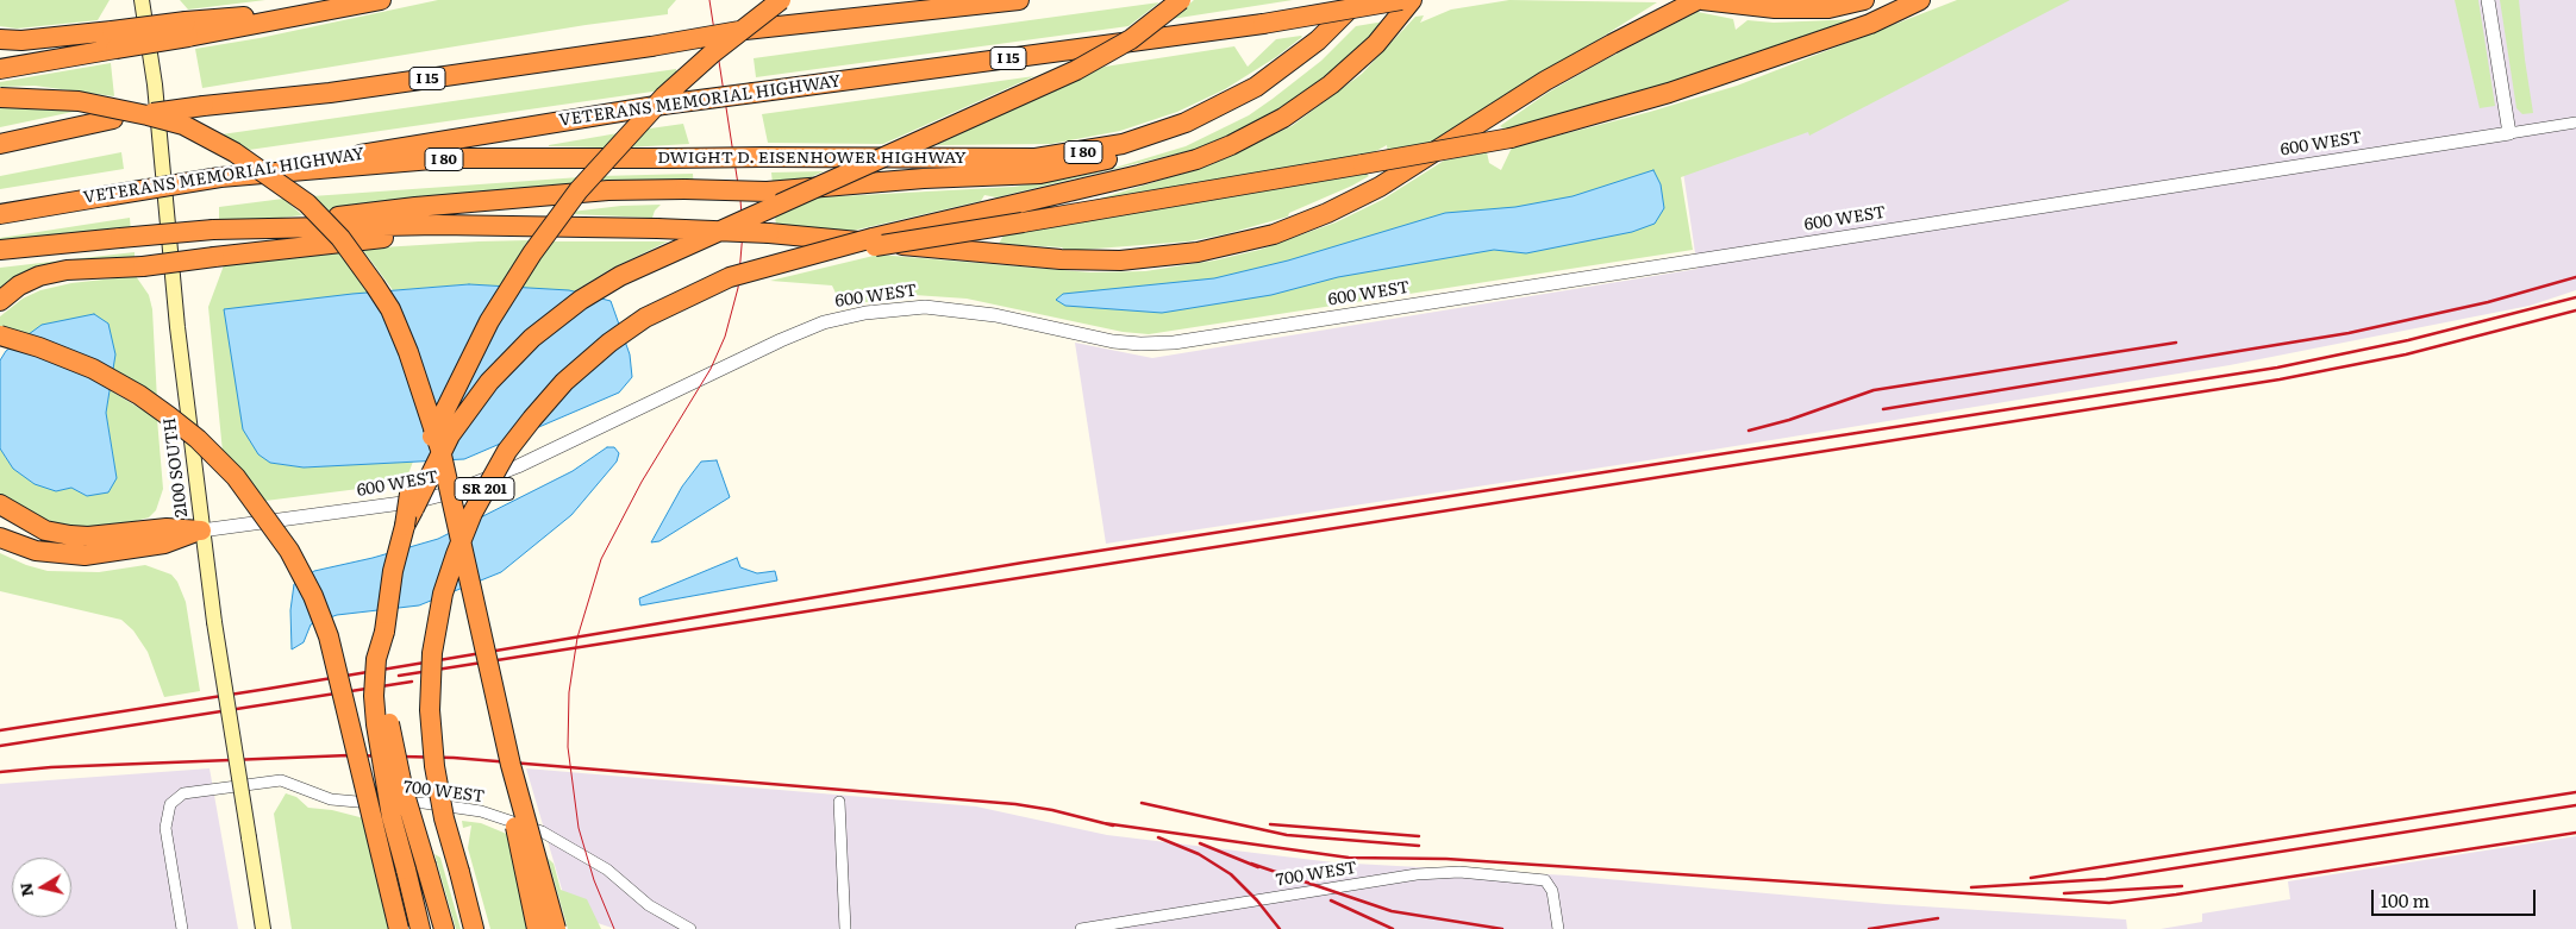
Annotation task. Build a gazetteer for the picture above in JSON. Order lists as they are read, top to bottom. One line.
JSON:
{"streets":{"highway":["I 15","VETERANS MEMORIAL HIGHWAY","I 80","DWIGHT D. EISENHOWER HIGHWAY","SR 201"],"main road":["2100 SOUTH"],"street":["600 WEST","700 WEST"]},"crossings":[["VETERANS MEMORIAL HIGHWAY","DWIGHT D. EISENHOWER HIGHWAY"],["600 WEST","2100 SOUTH"]],"scale_bar":"100 m","north":"left"}
